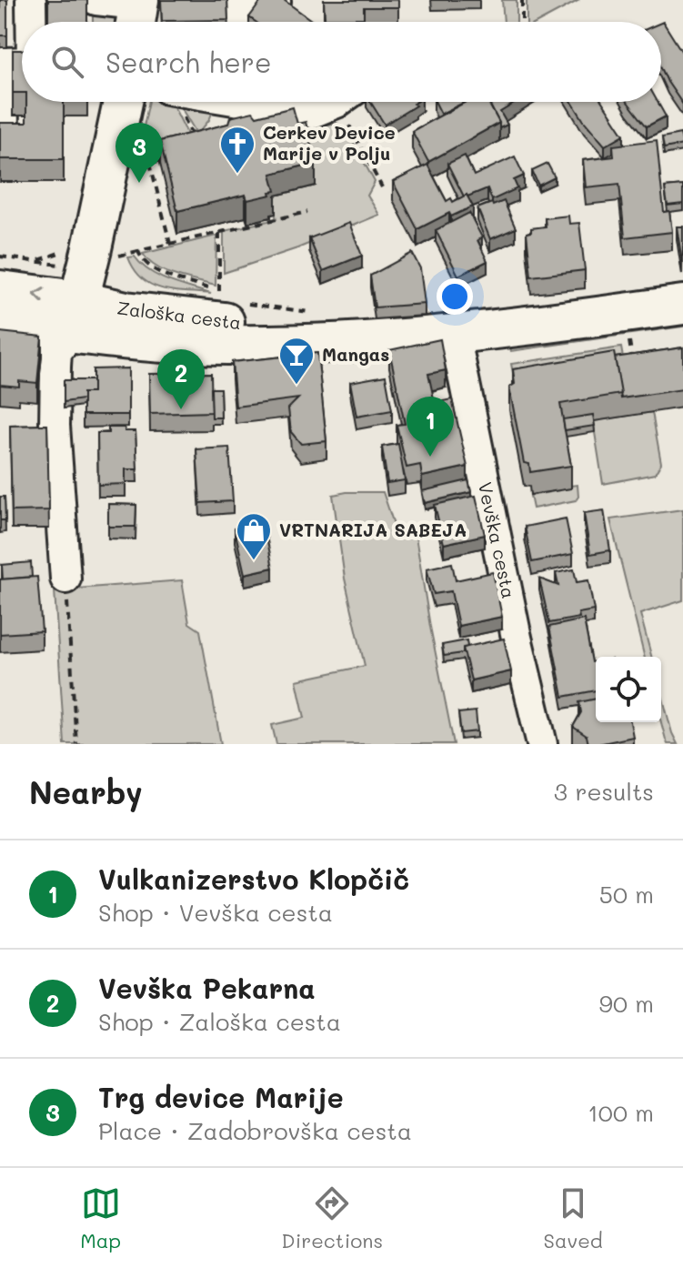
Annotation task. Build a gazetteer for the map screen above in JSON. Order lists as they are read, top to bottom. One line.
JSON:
{"streets":{"main road":["Zaloška cesta"],"street":["Vevška cesta"]},"crossings":[["Zaloška cesta","Vevška cesta"]],"places":{"church":["Cerkev Device Marije v Polju"],"bar":["Mangas"],"shop":["VRTNARIJA SABEJA"]},"page":{"search":"Search here","pins":["3","2","1"],"heading":["Nearby","3 results"],"list":[{"mark":"1","name":"Vulkanizerstvo Klopčič","note":"Shop · Vevška cesta","value":"50 m"},{"mark":"2","name":"Vevška Pekarna","note":"Shop · Zaloška cesta","value":"90 m"},{"mark":"3","name":"Trg device Marije","note":"Place · Zadobrovška cesta","value":"100 m"}],"nav":["Map","Directions","Saved"]}}
